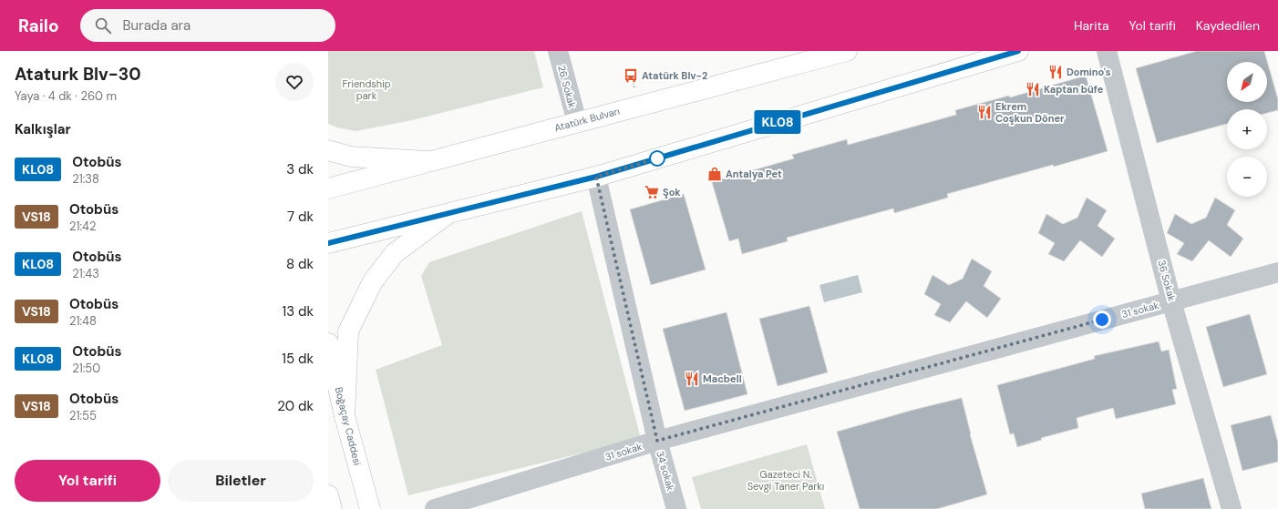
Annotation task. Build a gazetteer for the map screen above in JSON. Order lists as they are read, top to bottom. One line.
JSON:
{"streets":{"main road":["Atatürk Bulvarı","Boğaçay Caddesi"],"street":["26. Sokak","36 Sokak","31 sokak","34 sokak"]},"crossings":[["26. Sokak","Atatürk Bulvarı"],["36 Sokak","31 sokak"],["31 sokak","34 sokak"]],"parks":["Friendship park","Gazeteci N. Sevgi Taner Parkı"],"places":{"restaurant":["Domino's","Kaptan büfe","Ekrem Coşkun Döner","Macbell"],"bus stop":["Atatürk Blv-2"],"shop":["Antalya Pet"],"supermarket":["Şok"]},"lines":["bus line KL08"],"north":"bottom left","page":{"header":"Railo","search":"Burada ara","nav":["Harita","Yol tarifi","Kaydedilen"],"heading":[["Ataturk Blv-30","Yaya · 4 dk · 260 m"],"Kalkışlar"],"on_map":"KL08","map_buttons":["+","−"],"list":[{"mark":"KL08","name":"Otobüs","note":"21:38","value":"3 dk"},{"mark":"VS18","name":"Otobüs","note":"21:42","value":"7 dk"},{"mark":"KL08","name":"Otobüs","note":"21:43","value":"8 dk"},{"mark":"VS18","name":"Otobüs","note":"21:48","value":"13 dk"},{"mark":"KL08","name":"Otobüs","note":"21:50","value":"15 dk"},{"mark":"VS18","name":"Otobüs","note":"21:55","value":"20 dk"}],"buttons":["Yol tarifi","Biletler"]}}
